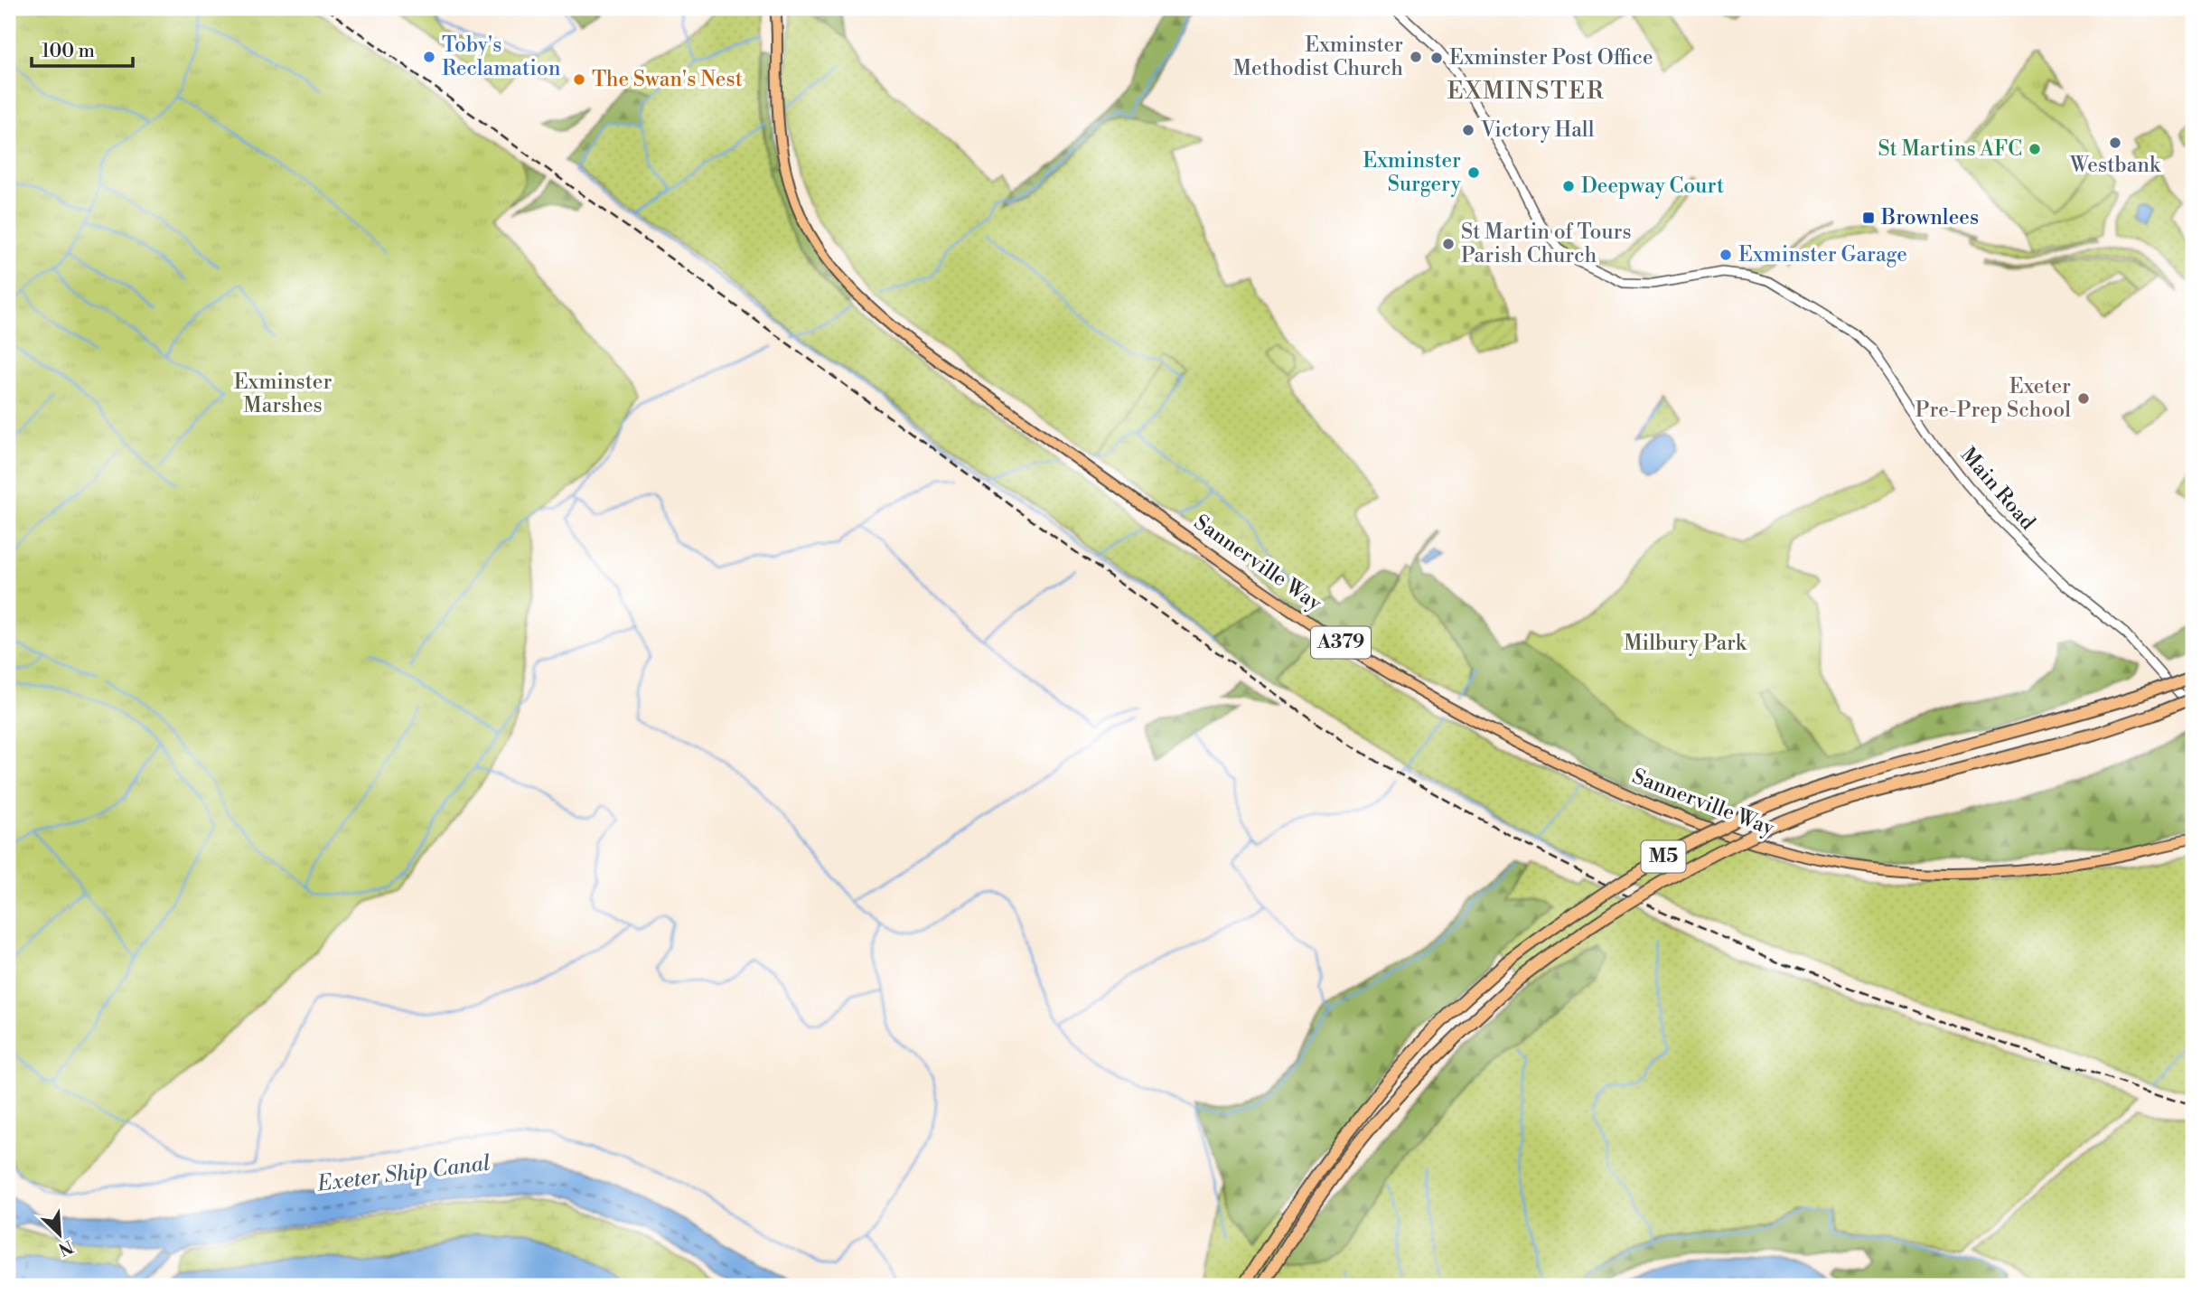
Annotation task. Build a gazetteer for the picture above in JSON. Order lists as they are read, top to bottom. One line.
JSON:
{"streets":{"highway":["M5"],"main road":["Sannerville Way","A379"],"street":["Main Road"]},"districts":["EXMINSTER"],"water":["Exeter Ship Canal"],"parks":["Exminster Marshes","Milbury Park"],"places":{"other":["Toby's Reclamation","Exminster Methodist Church","Exminster Post Office","The Swan's Nest","Victory Hall","Westbank","St Martins AFC","Exminster Surgery","Deepway Court","St Martin of Tours Parish Church","Exminster Garage","Exeter Pre-Prep School"],"transit":["Brownlees"]},"scale_bar":"100 m","north":"bottom right"}
